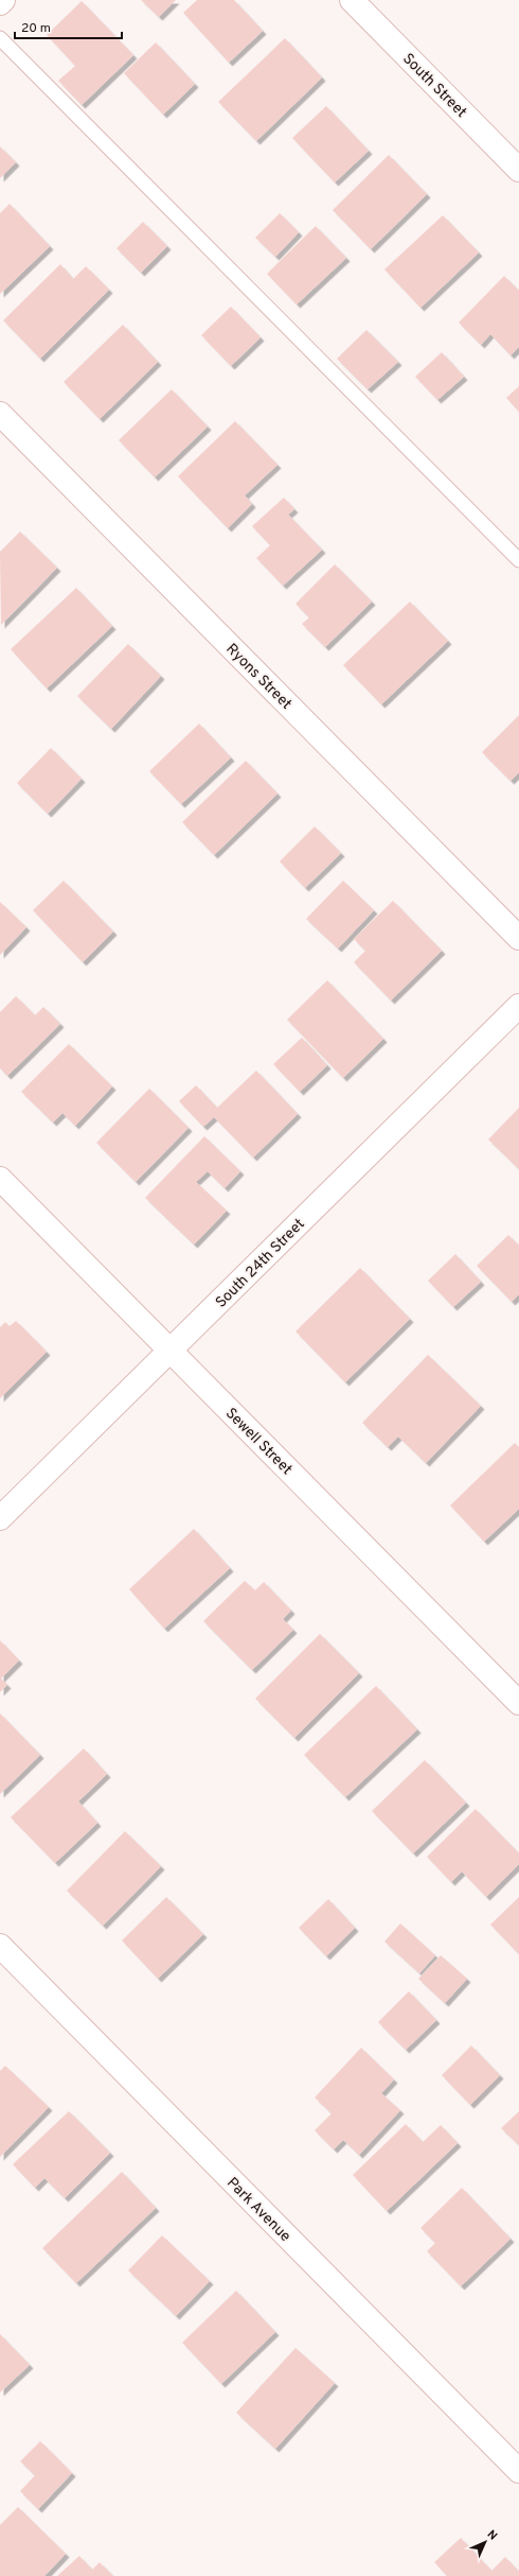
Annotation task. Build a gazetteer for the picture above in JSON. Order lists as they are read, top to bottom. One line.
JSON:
{"streets":{"street":["South Street","Ryons Street","South 24th Street","Sewell Street","Park Avenue"]},"crossings":[["South 24th Street","Sewell Street"]],"scale_bar":"20 m","north":"top right"}
